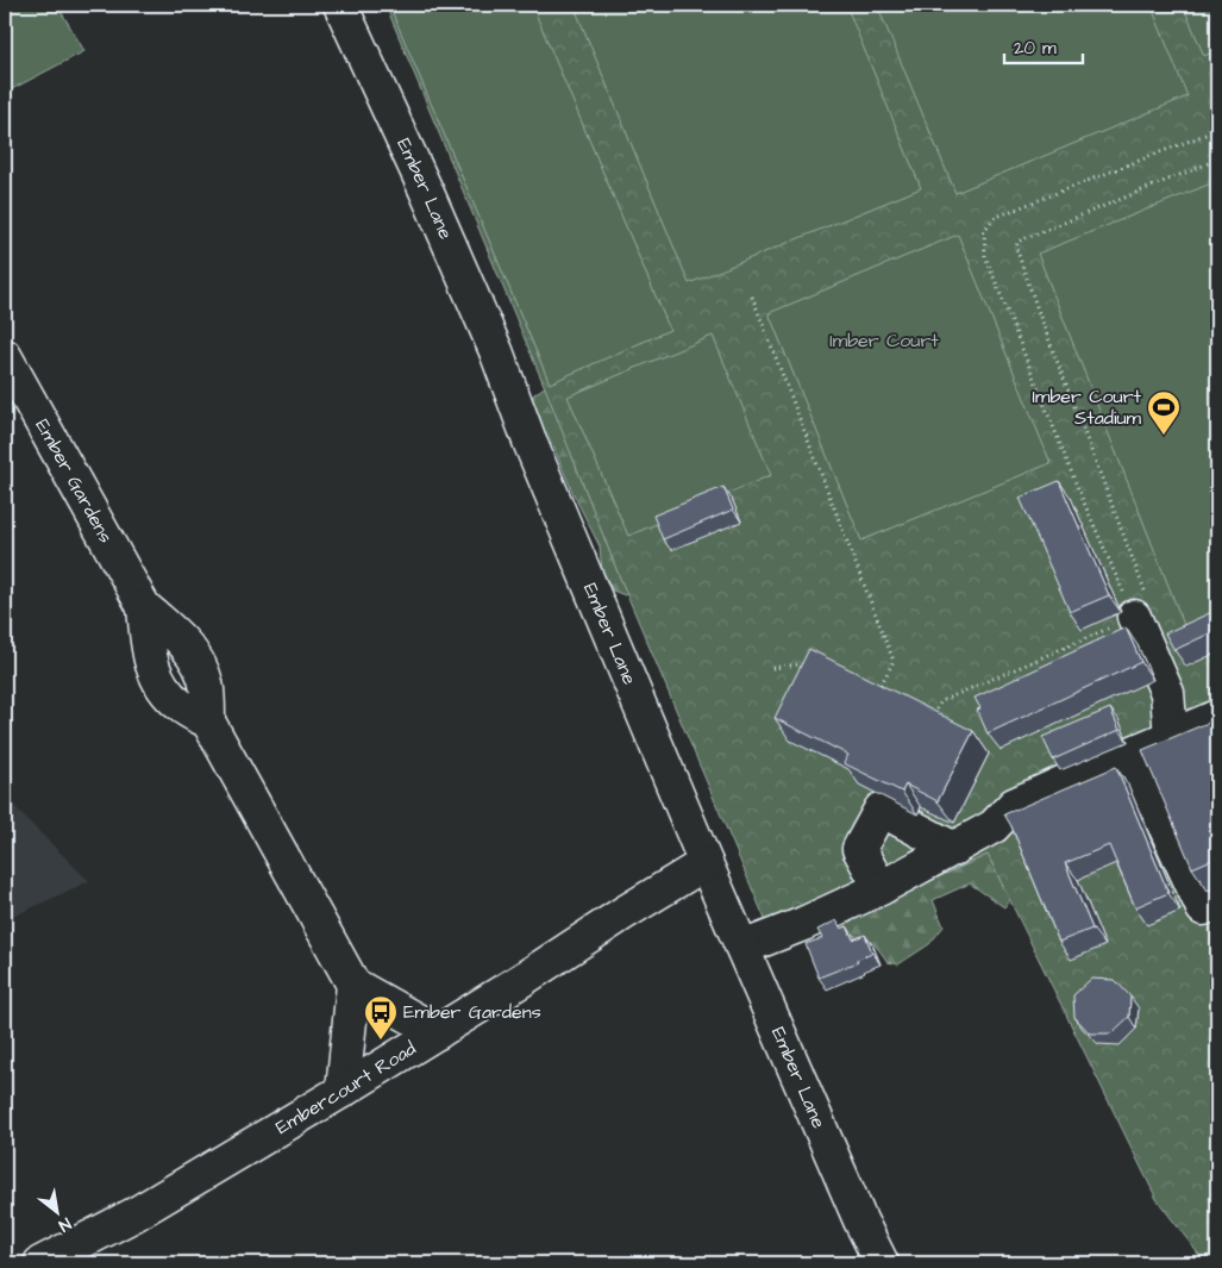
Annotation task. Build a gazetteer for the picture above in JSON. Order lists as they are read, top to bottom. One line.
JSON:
{"streets":{"main road":["Ember Lane","Ember Gardens","Embercourt Road"]},"crossings":[["Ember Lane","Embercourt Road"]],"parks":["Imber Court"],"places":{"sports":["Imber Court Stadium"],"bus stop":["Ember Gardens"]},"scale_bar":"20 m","north":"bottom right"}
